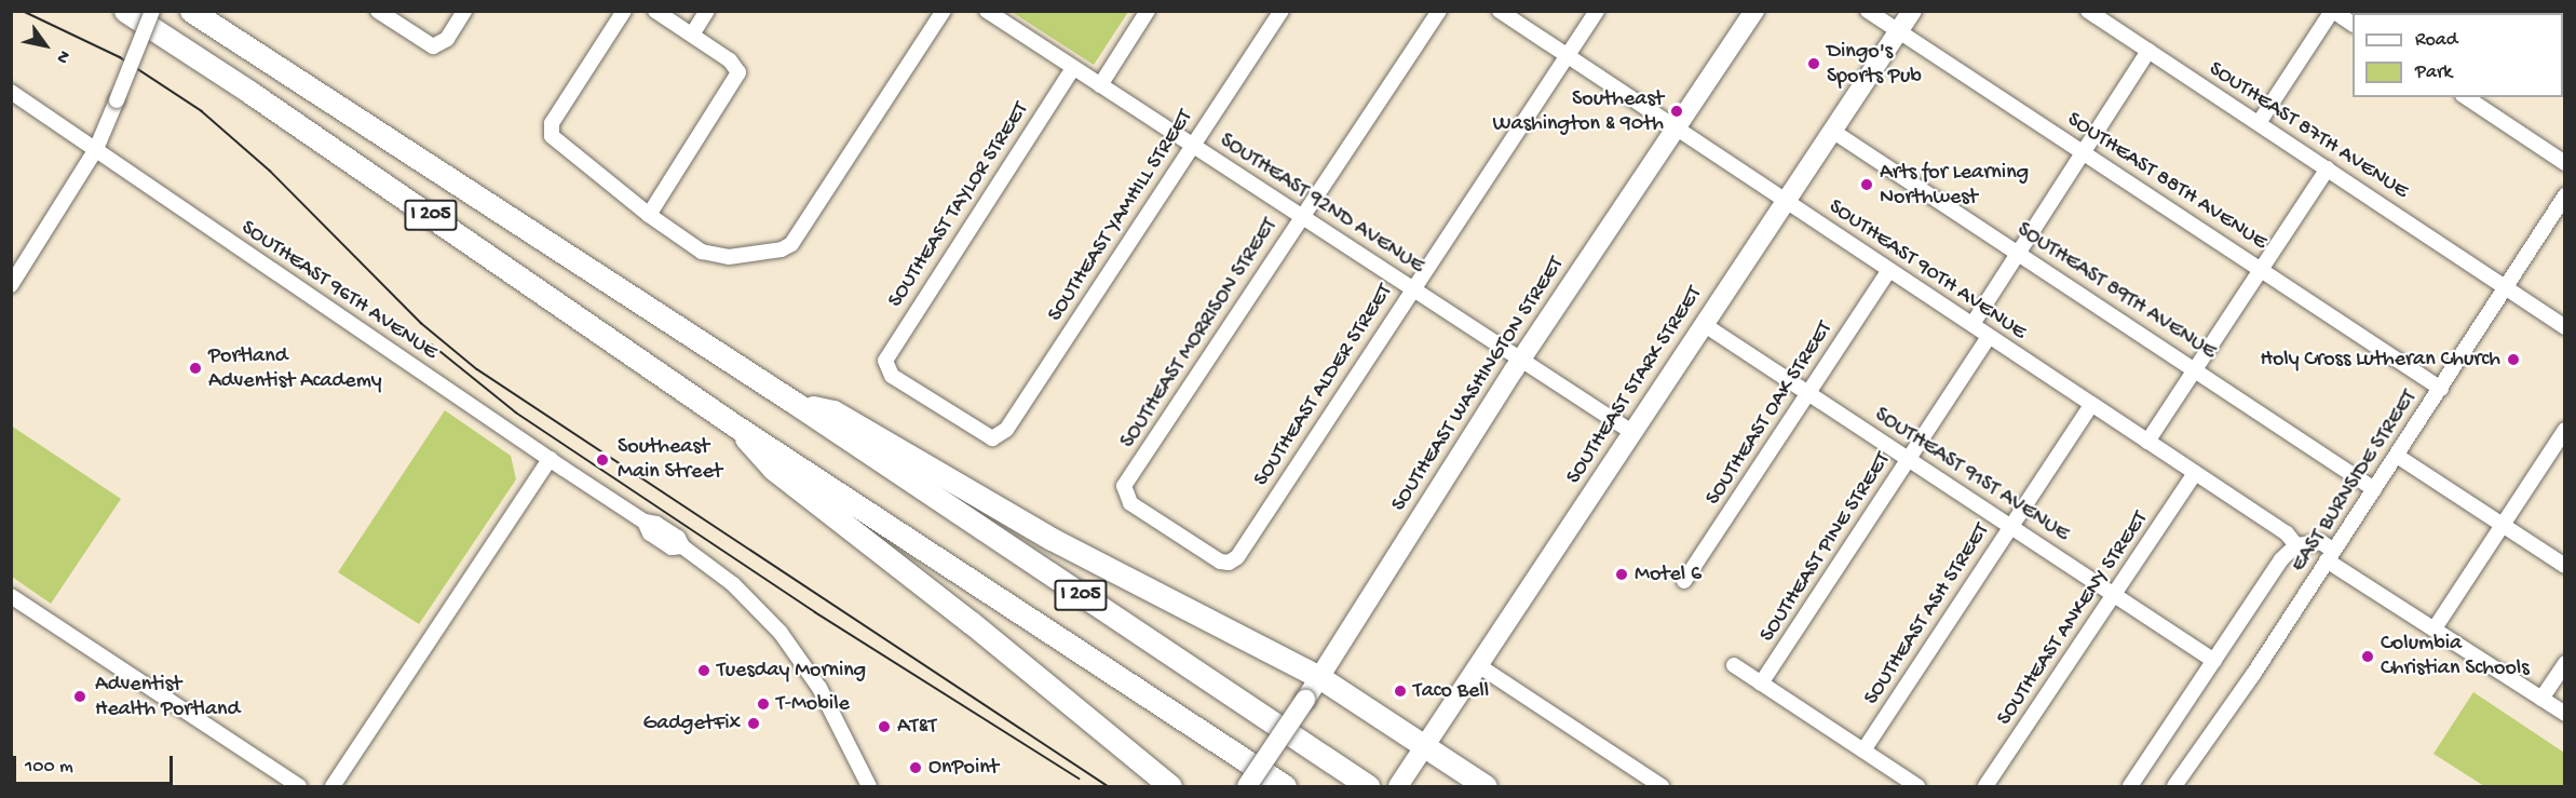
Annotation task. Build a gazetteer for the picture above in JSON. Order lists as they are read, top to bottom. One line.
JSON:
{"streets":{"highway":["I 205"],"main road":["SOUTHEAST WASHINGTON STREET","SOUTHEAST STARK STREET"],"street":["SOUTHEAST 87TH AVENUE","SOUTHEAST 88TH AVENUE","SOUTHEAST 92ND AVENUE","SOUTHEAST TAYLOR STREET","SOUTHEAST YAMHILL STREET","SOUTHEAST 90TH AVENUE","SOUTHEAST 96TH AVENUE","SOUTHEAST 89TH AVENUE","SOUTHEAST MORRISON STREET","SOUTHEAST ALDER STREET","SOUTHEAST OAK STREET","SOUTHEAST 91ST AVENUE","EAST BURNSIDE STREET","SOUTHEAST PINE STREET","SOUTHEAST ASH STREET","SOUTHEAST ANKENY STREET"]},"crossings":[["SOUTHEAST 87TH AVENUE","EAST BURNSIDE STREET"],["SOUTHEAST 88TH AVENUE","SOUTHEAST STARK STREET"],["SOUTHEAST 88TH AVENUE","EAST BURNSIDE STREET"],["SOUTHEAST 92ND AVENUE","SOUTHEAST TAYLOR STREET"],["SOUTHEAST 92ND AVENUE","SOUTHEAST YAMHILL STREET"],["SOUTHEAST 92ND AVENUE","SOUTHEAST MORRISON STREET"],["SOUTHEAST 92ND AVENUE","SOUTHEAST WASHINGTON STREET"],["SOUTHEAST 92ND AVENUE","SOUTHEAST ALDER STREET"],["SOUTHEAST 92ND AVENUE","SOUTHEAST STARK STREET"],["SOUTHEAST TAYLOR STREET","SOUTHEAST YAMHILL STREET"],["SOUTHEAST 90TH AVENUE","SOUTHEAST WASHINGTON STREET"],["SOUTHEAST 90TH AVENUE","SOUTHEAST ALDER STREET"],["SOUTHEAST 90TH AVENUE","SOUTHEAST STARK STREET"],["SOUTHEAST 90TH AVENUE","SOUTHEAST OAK STREET"],["SOUTHEAST 90TH AVENUE","SOUTHEAST PINE STREET"],["SOUTHEAST 90TH AVENUE","SOUTHEAST ASH STREET"],["SOUTHEAST 90TH AVENUE","SOUTHEAST ANKENY STREET"],["SOUTHEAST 89TH AVENUE","SOUTHEAST STARK STREET"],["SOUTHEAST 89TH AVENUE","EAST BURNSIDE STREET"],["SOUTHEAST MORRISON STREET","SOUTHEAST ALDER STREET"],["SOUTHEAST STARK STREET","SOUTHEAST 91ST AVENUE"],["SOUTHEAST OAK STREET","SOUTHEAST 91ST AVENUE"],["SOUTHEAST 91ST AVENUE","SOUTHEAST PINE STREET"],["SOUTHEAST 91ST AVENUE","SOUTHEAST ASH STREET"],["SOUTHEAST 91ST AVENUE","SOUTHEAST ANKENY STREET"]],"places":["Dingo's Sports Pub","Southeast Washington & 90th","Arts for Learning Northwest","Holy Cross Lutheran Church","Portland Adventist Academy","Southeast Main Street","Motel 6","Columbia Christian Schools","Tuesday Morning","Taco Bell","Adventist Health Portland","T-Mobile","GadgetFix","AT&T","OnPoint"],"legend":["Road","Park"],"scale_bar":"100 m","north":"bottom right"}
